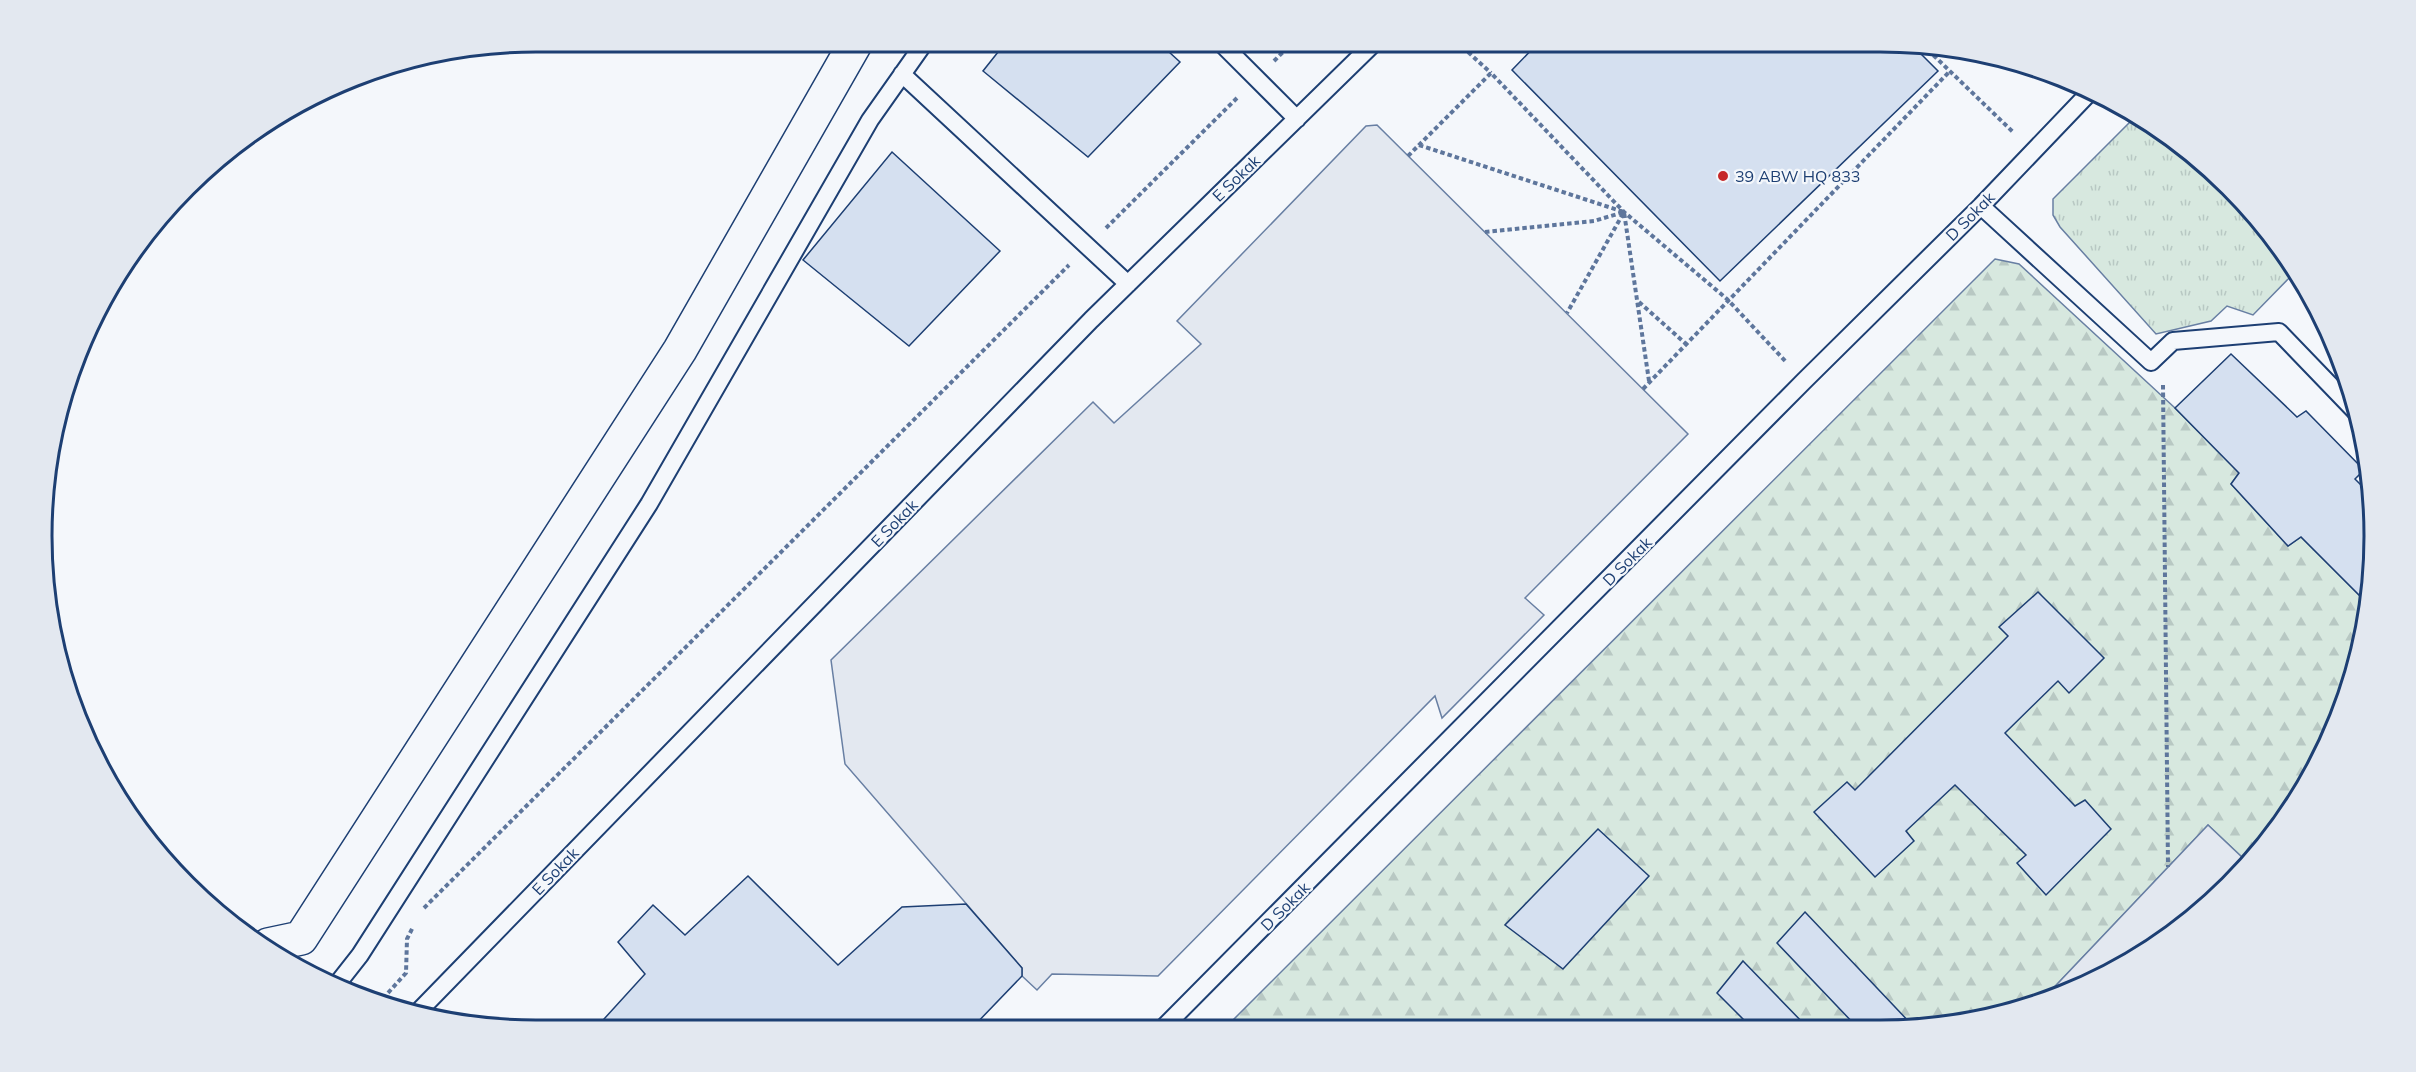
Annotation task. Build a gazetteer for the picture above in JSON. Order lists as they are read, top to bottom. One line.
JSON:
{"streets":{"lane":["E Sokak","D Sokak"]},"places":["39 ABW HQ 833"]}
